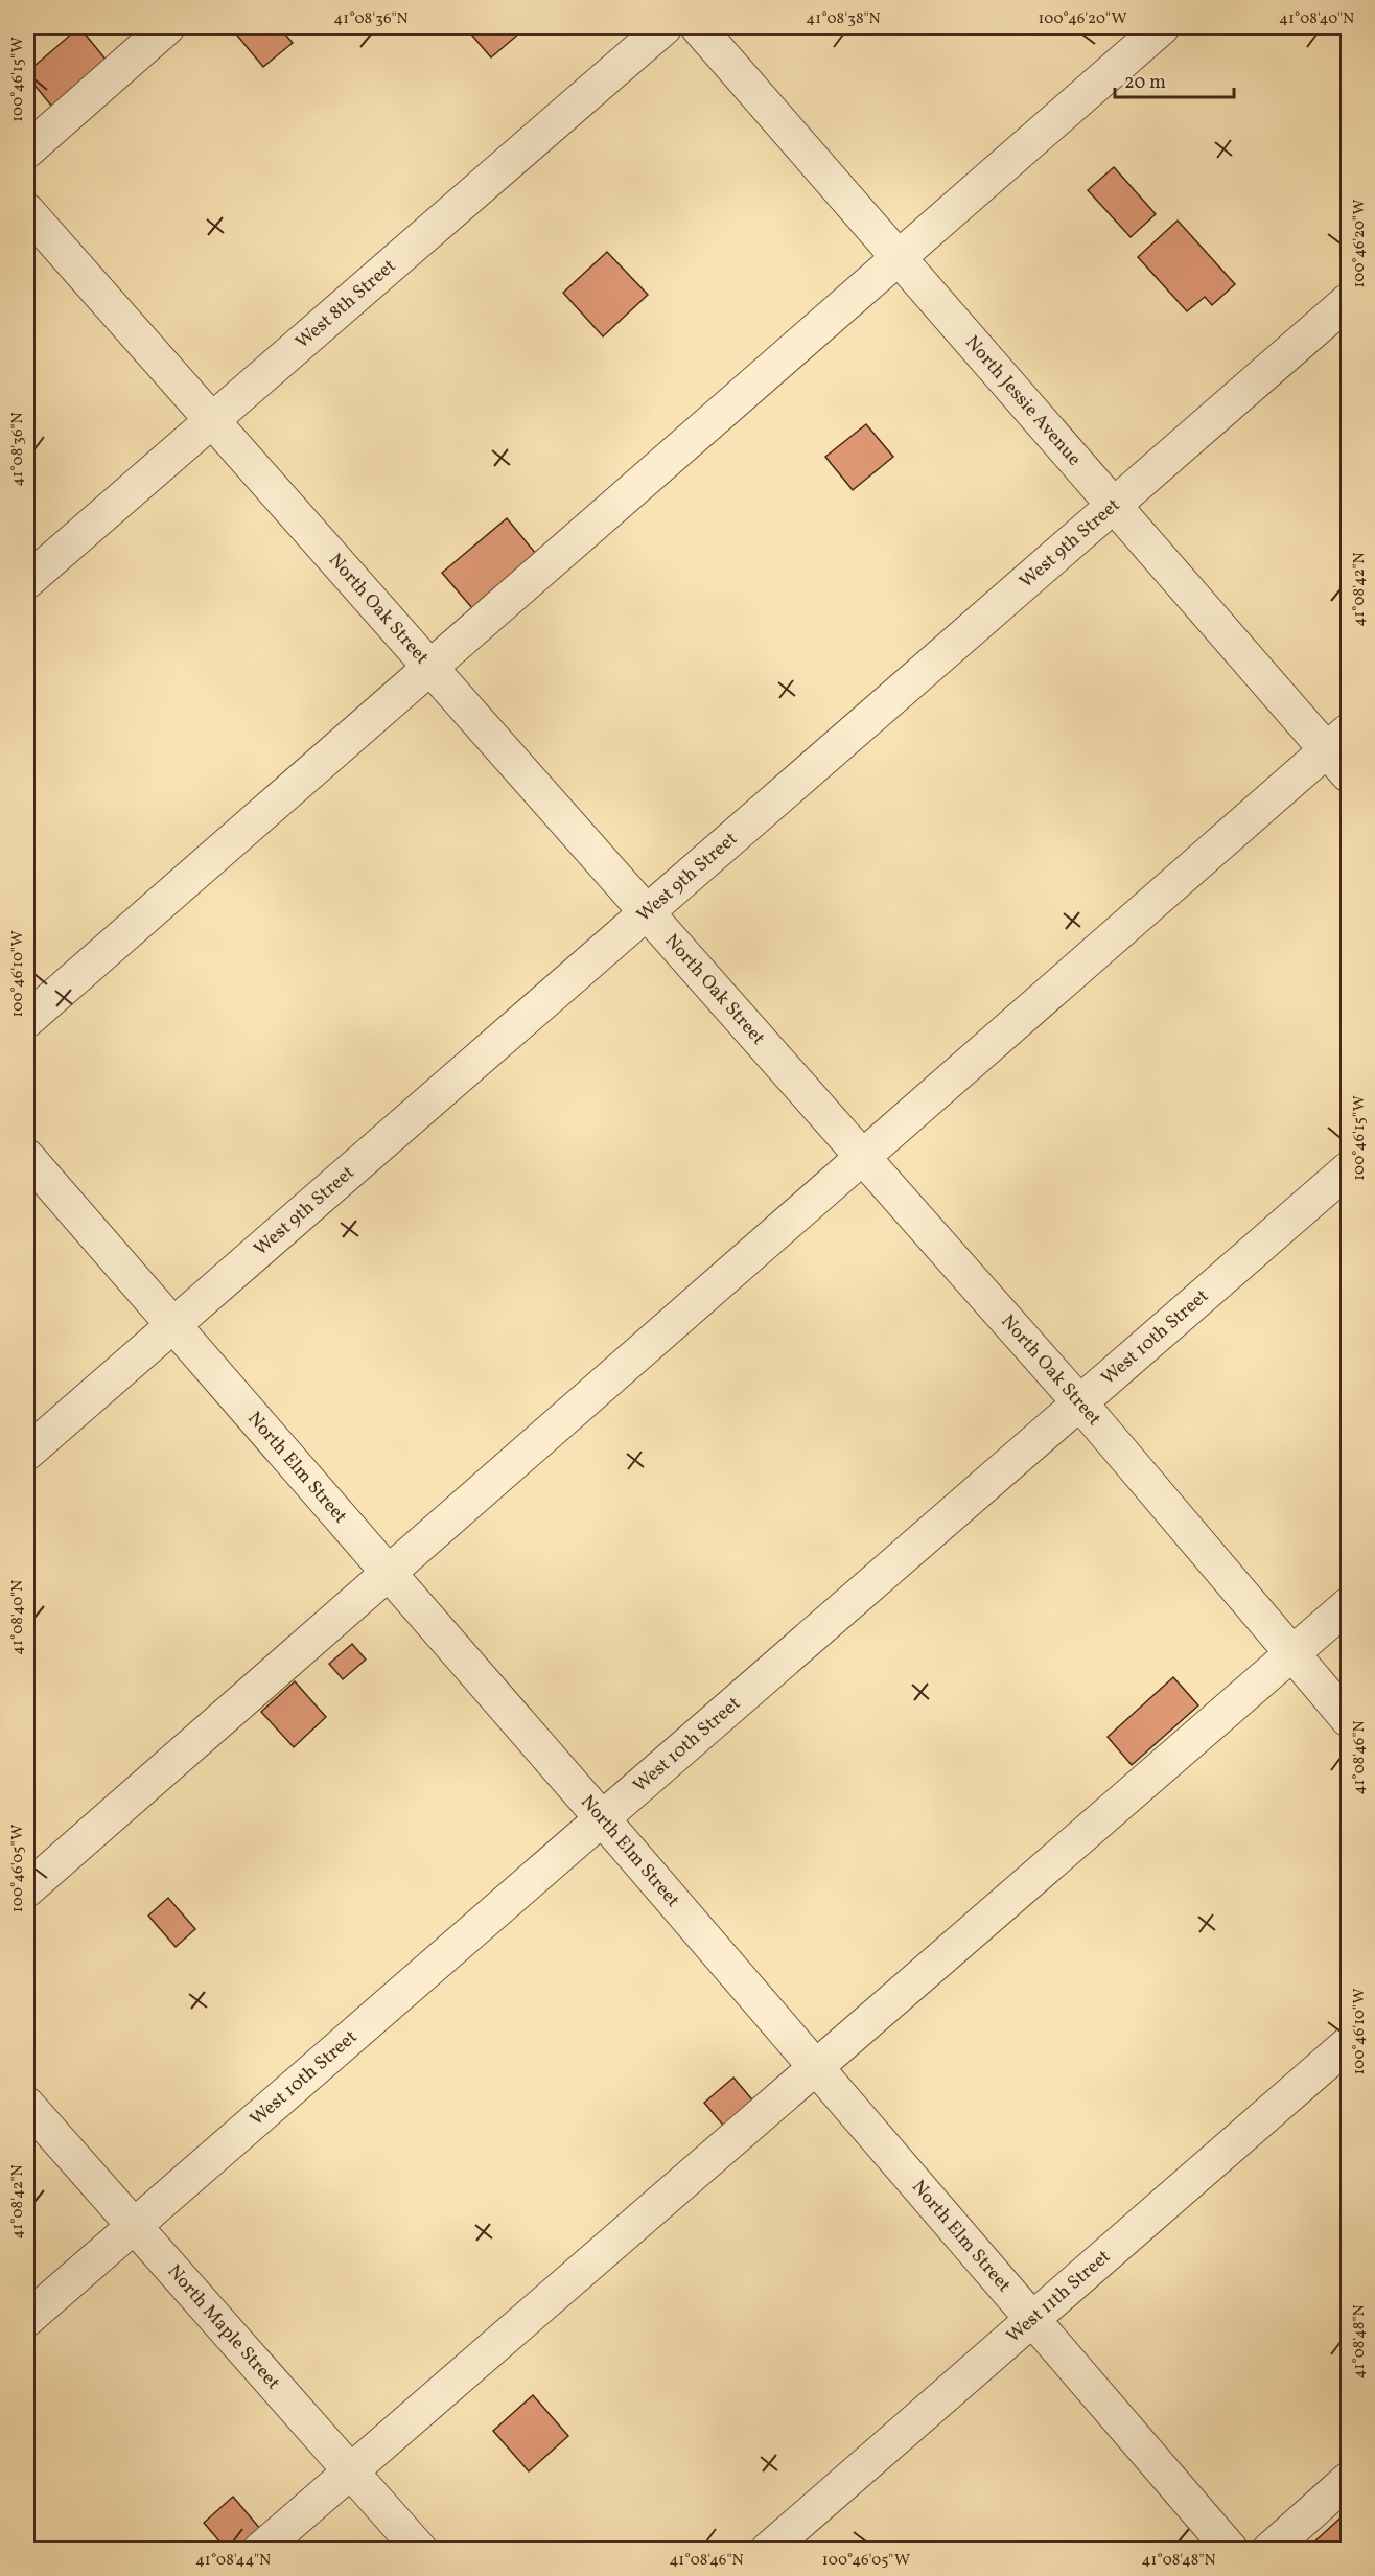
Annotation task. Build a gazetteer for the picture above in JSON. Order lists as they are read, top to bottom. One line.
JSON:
{"streets":{"street":["West 8th Street","North Jessie Avenue","West 9th Street","North Oak Street","West 10th Street","North Elm Street","West 11th Street","North Maple Street"]},"crossings":[["West 8th Street","North Oak Street"],["North Jessie Avenue","West 9th Street"],["West 9th Street","North Oak Street"],["West 9th Street","North Elm Street"],["North Oak Street","West 10th Street"],["West 10th Street","North Elm Street"],["West 10th Street","North Maple Street"],["North Elm Street","West 11th Street"]],"scale_bar":"20 m","coordinates":["41°08'36\"N","41°08'38\"N","100°46'20\"W","41°08'40\"N","100°46'15\"W","41°08'42\"N","100°46'10\"W","41°08'46\"N","100°46'05\"W","41°08'48\"N","41°08'44\"N"]}
